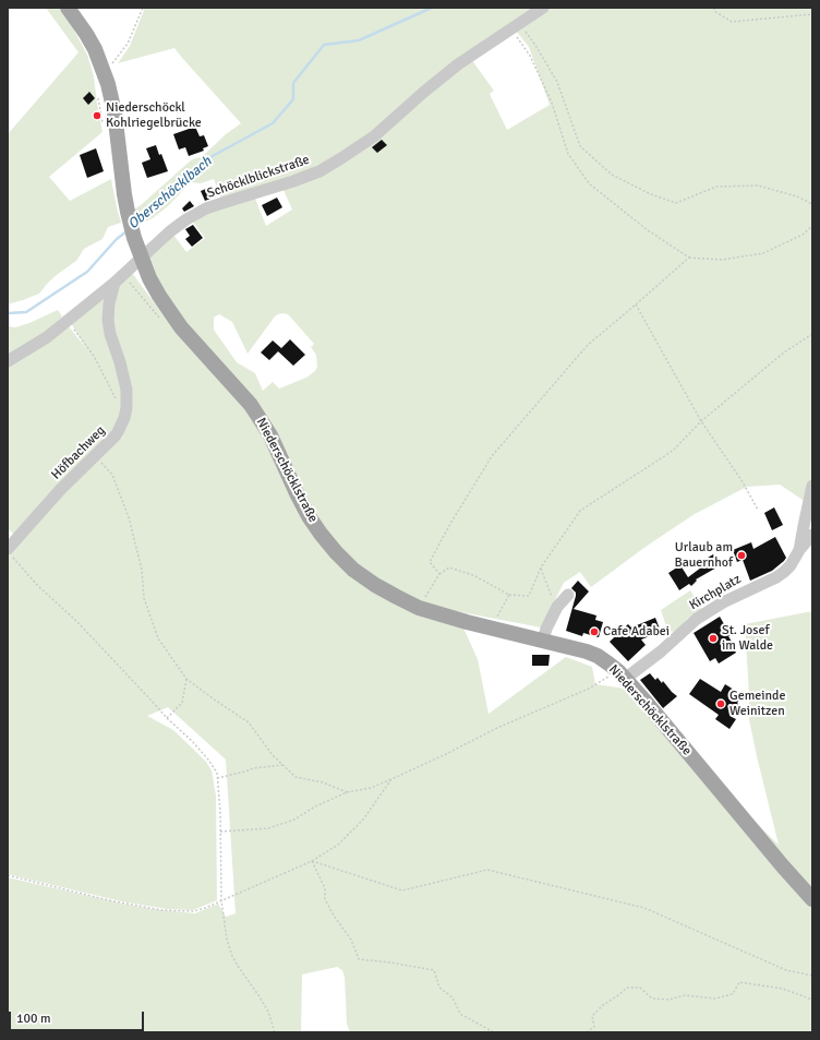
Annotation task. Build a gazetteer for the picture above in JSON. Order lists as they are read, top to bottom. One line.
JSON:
{"streets":{"main road":["Niederschöcklstraße"],"street":["Schöcklblickstraße","Höfbachweg","Kirchplatz"]},"crossings":[["Schöcklblickstraße","Höfbachweg"],["Schöcklblickstraße","Niederschöcklstraße"],["Niederschöcklstraße","Kirchplatz"]],"water":["Oberschöcklbach"],"places":["Niederschöckl Kohlriegelbrücke","Urlaub am Bauernhof","Cafe Adabei","St. Josef im Walde","Gemeinde Weinitzen"],"scale_bar":"100 m"}
